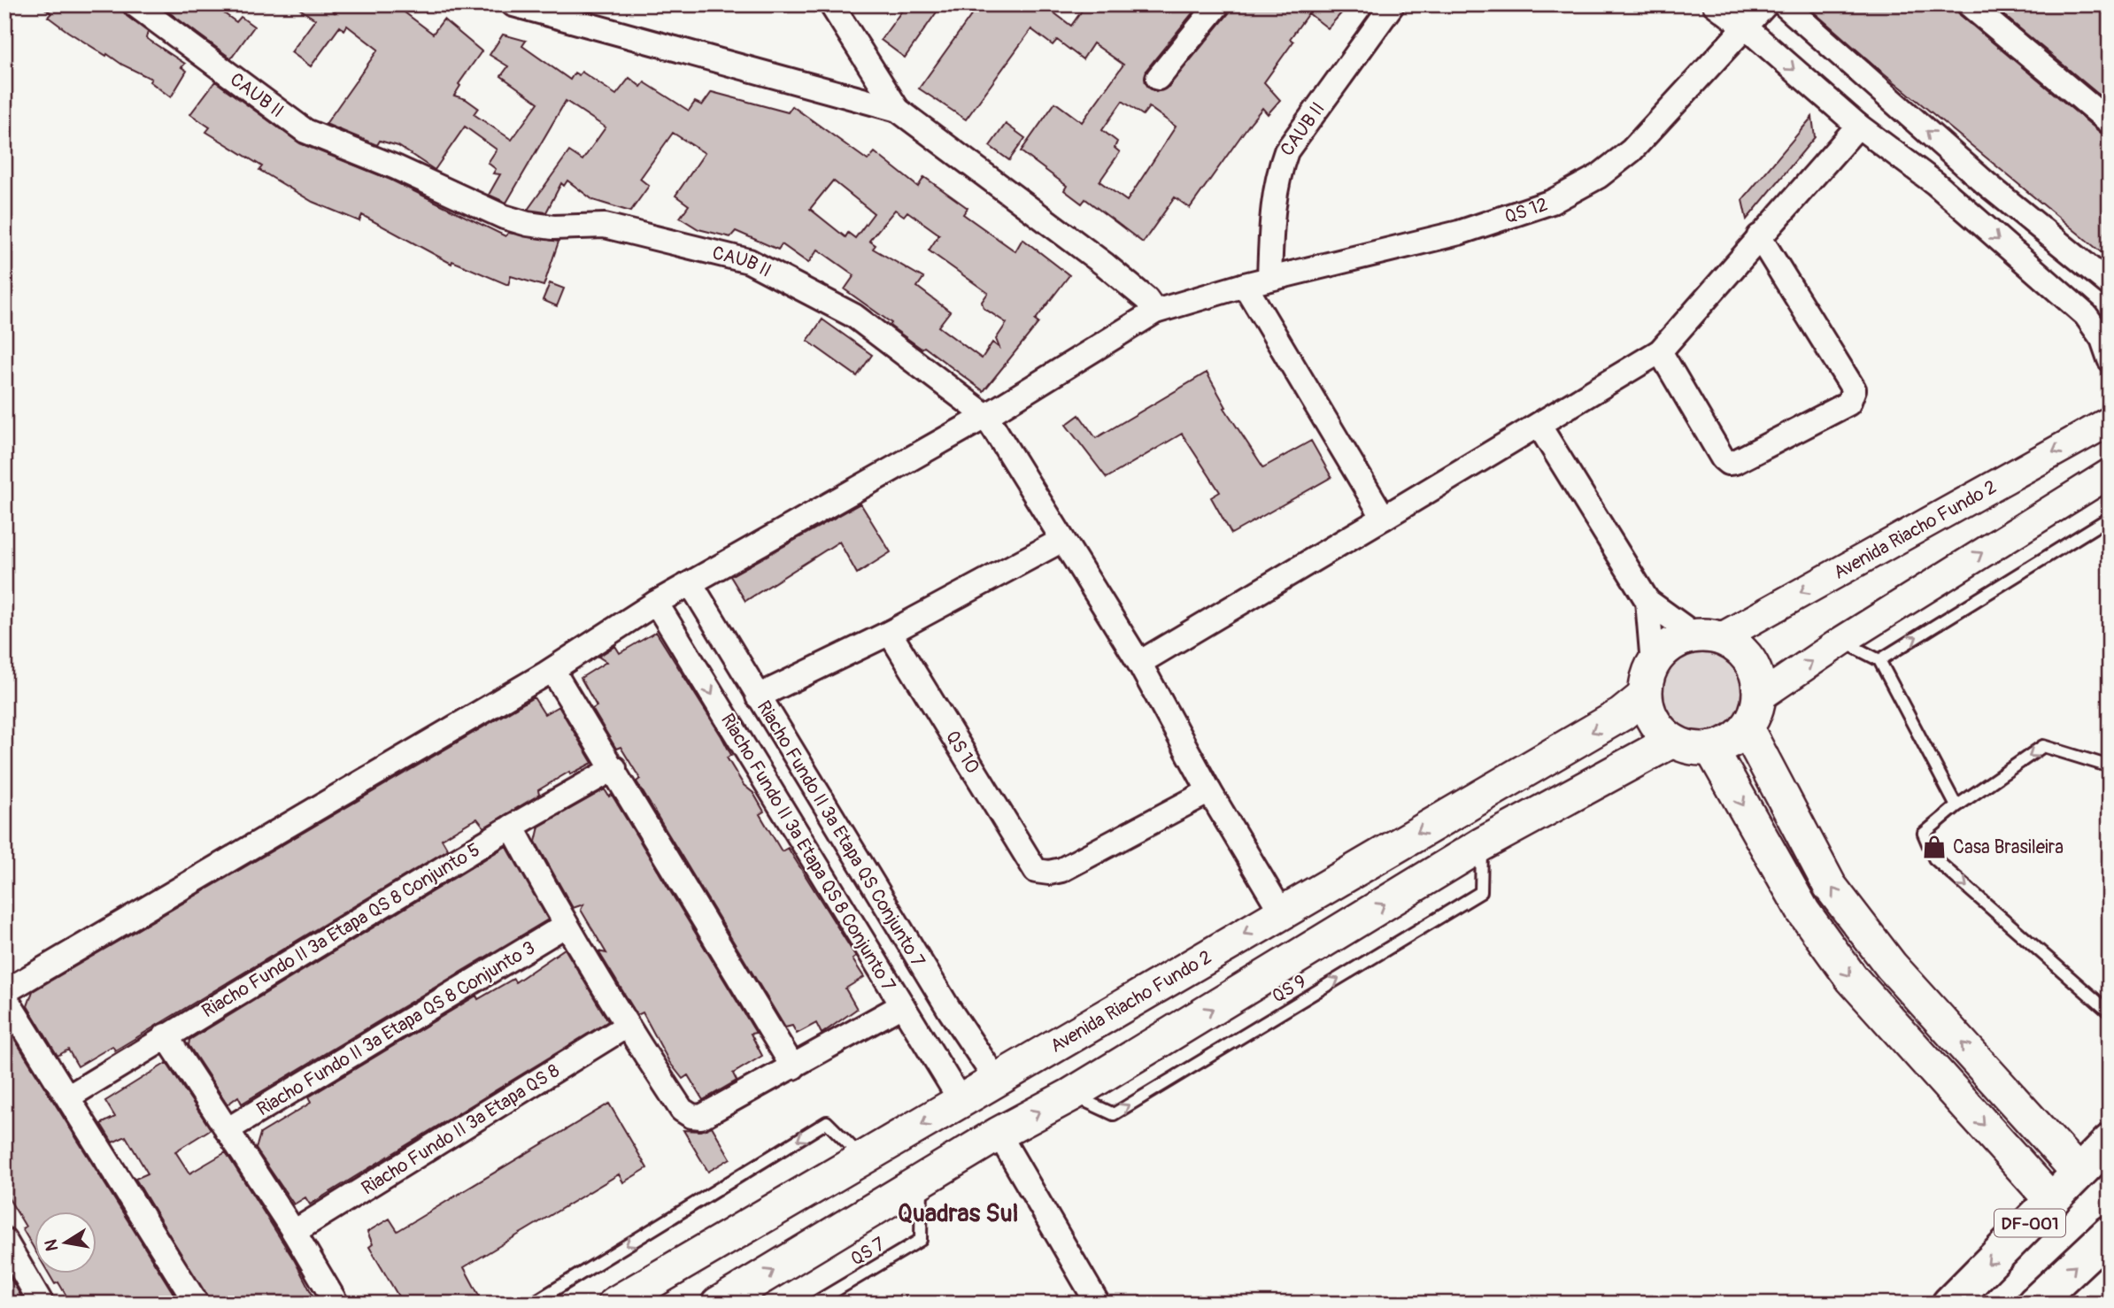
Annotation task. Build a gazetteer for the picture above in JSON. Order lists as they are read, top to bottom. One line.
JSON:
{"streets":{"highway":["DF-001"],"main road":["Avenida Riacho Fundo 2"],"street":["CAUB II","QS 12","QS 10","Riacho Fundo II 3ª Etapa QS Conjunto 7","Riacho Fundo II 3ª Etapa QS 8 Conjunto 7","Riacho Fundo II 3ª Etapa QS 8 Conjunto 5","Riacho Fundo II 3ª Etapa QS 8 Conjunto 3","Riacho Fundo II 3ª Etapa QS 8"],"lane":["QS 7"]},"crossings":[["CAUB II","QS 12"],["Avenida Riacho Fundo 2","Riacho Fundo II 3ª Etapa QS Conjunto 7"],["Avenida Riacho Fundo 2","Riacho Fundo II 3ª Etapa QS 8 Conjunto 7"]],"districts":["Quadras Sul"],"places":{"shop":["Casa Brasileira"]},"north":"left"}
